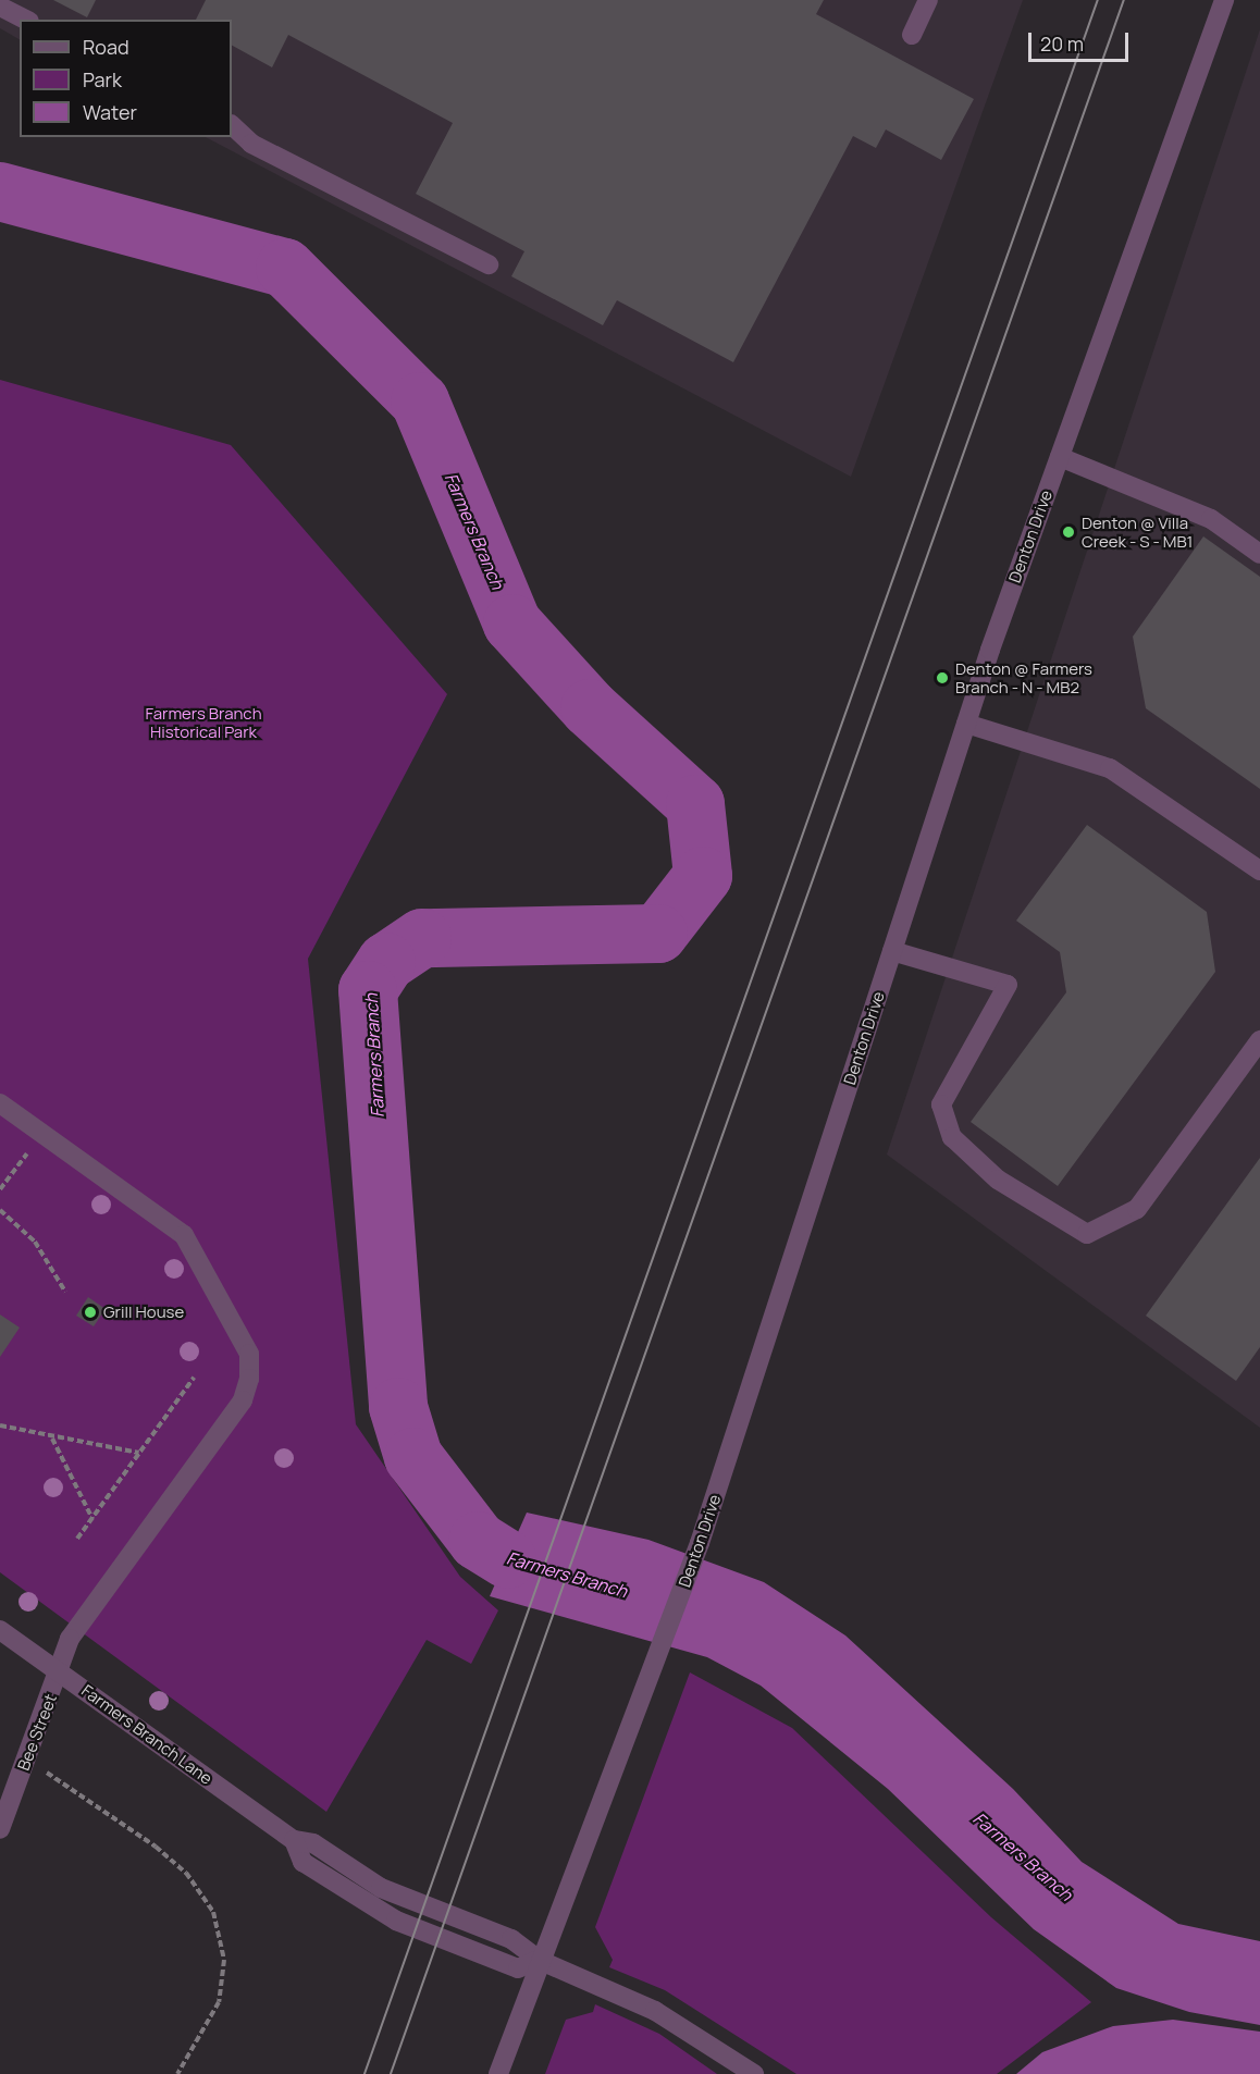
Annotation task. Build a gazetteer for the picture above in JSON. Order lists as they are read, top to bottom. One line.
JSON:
{"streets":{"street":["Denton Drive","Bee Street","Farmers Branch Lane"]},"crossings":[["Denton Drive","Farmers Branch Lane"],["Bee Street","Farmers Branch Lane"]],"water":["Farmers Branch"],"parks":["Farmers Branch Historical Park"],"places":["Denton @ Villa Creek - S - MB1","Denton @ Farmers Branch - N - MB2","Grill House"],"legend":["Road","Park","Water"],"scale_bar":"20 m"}
